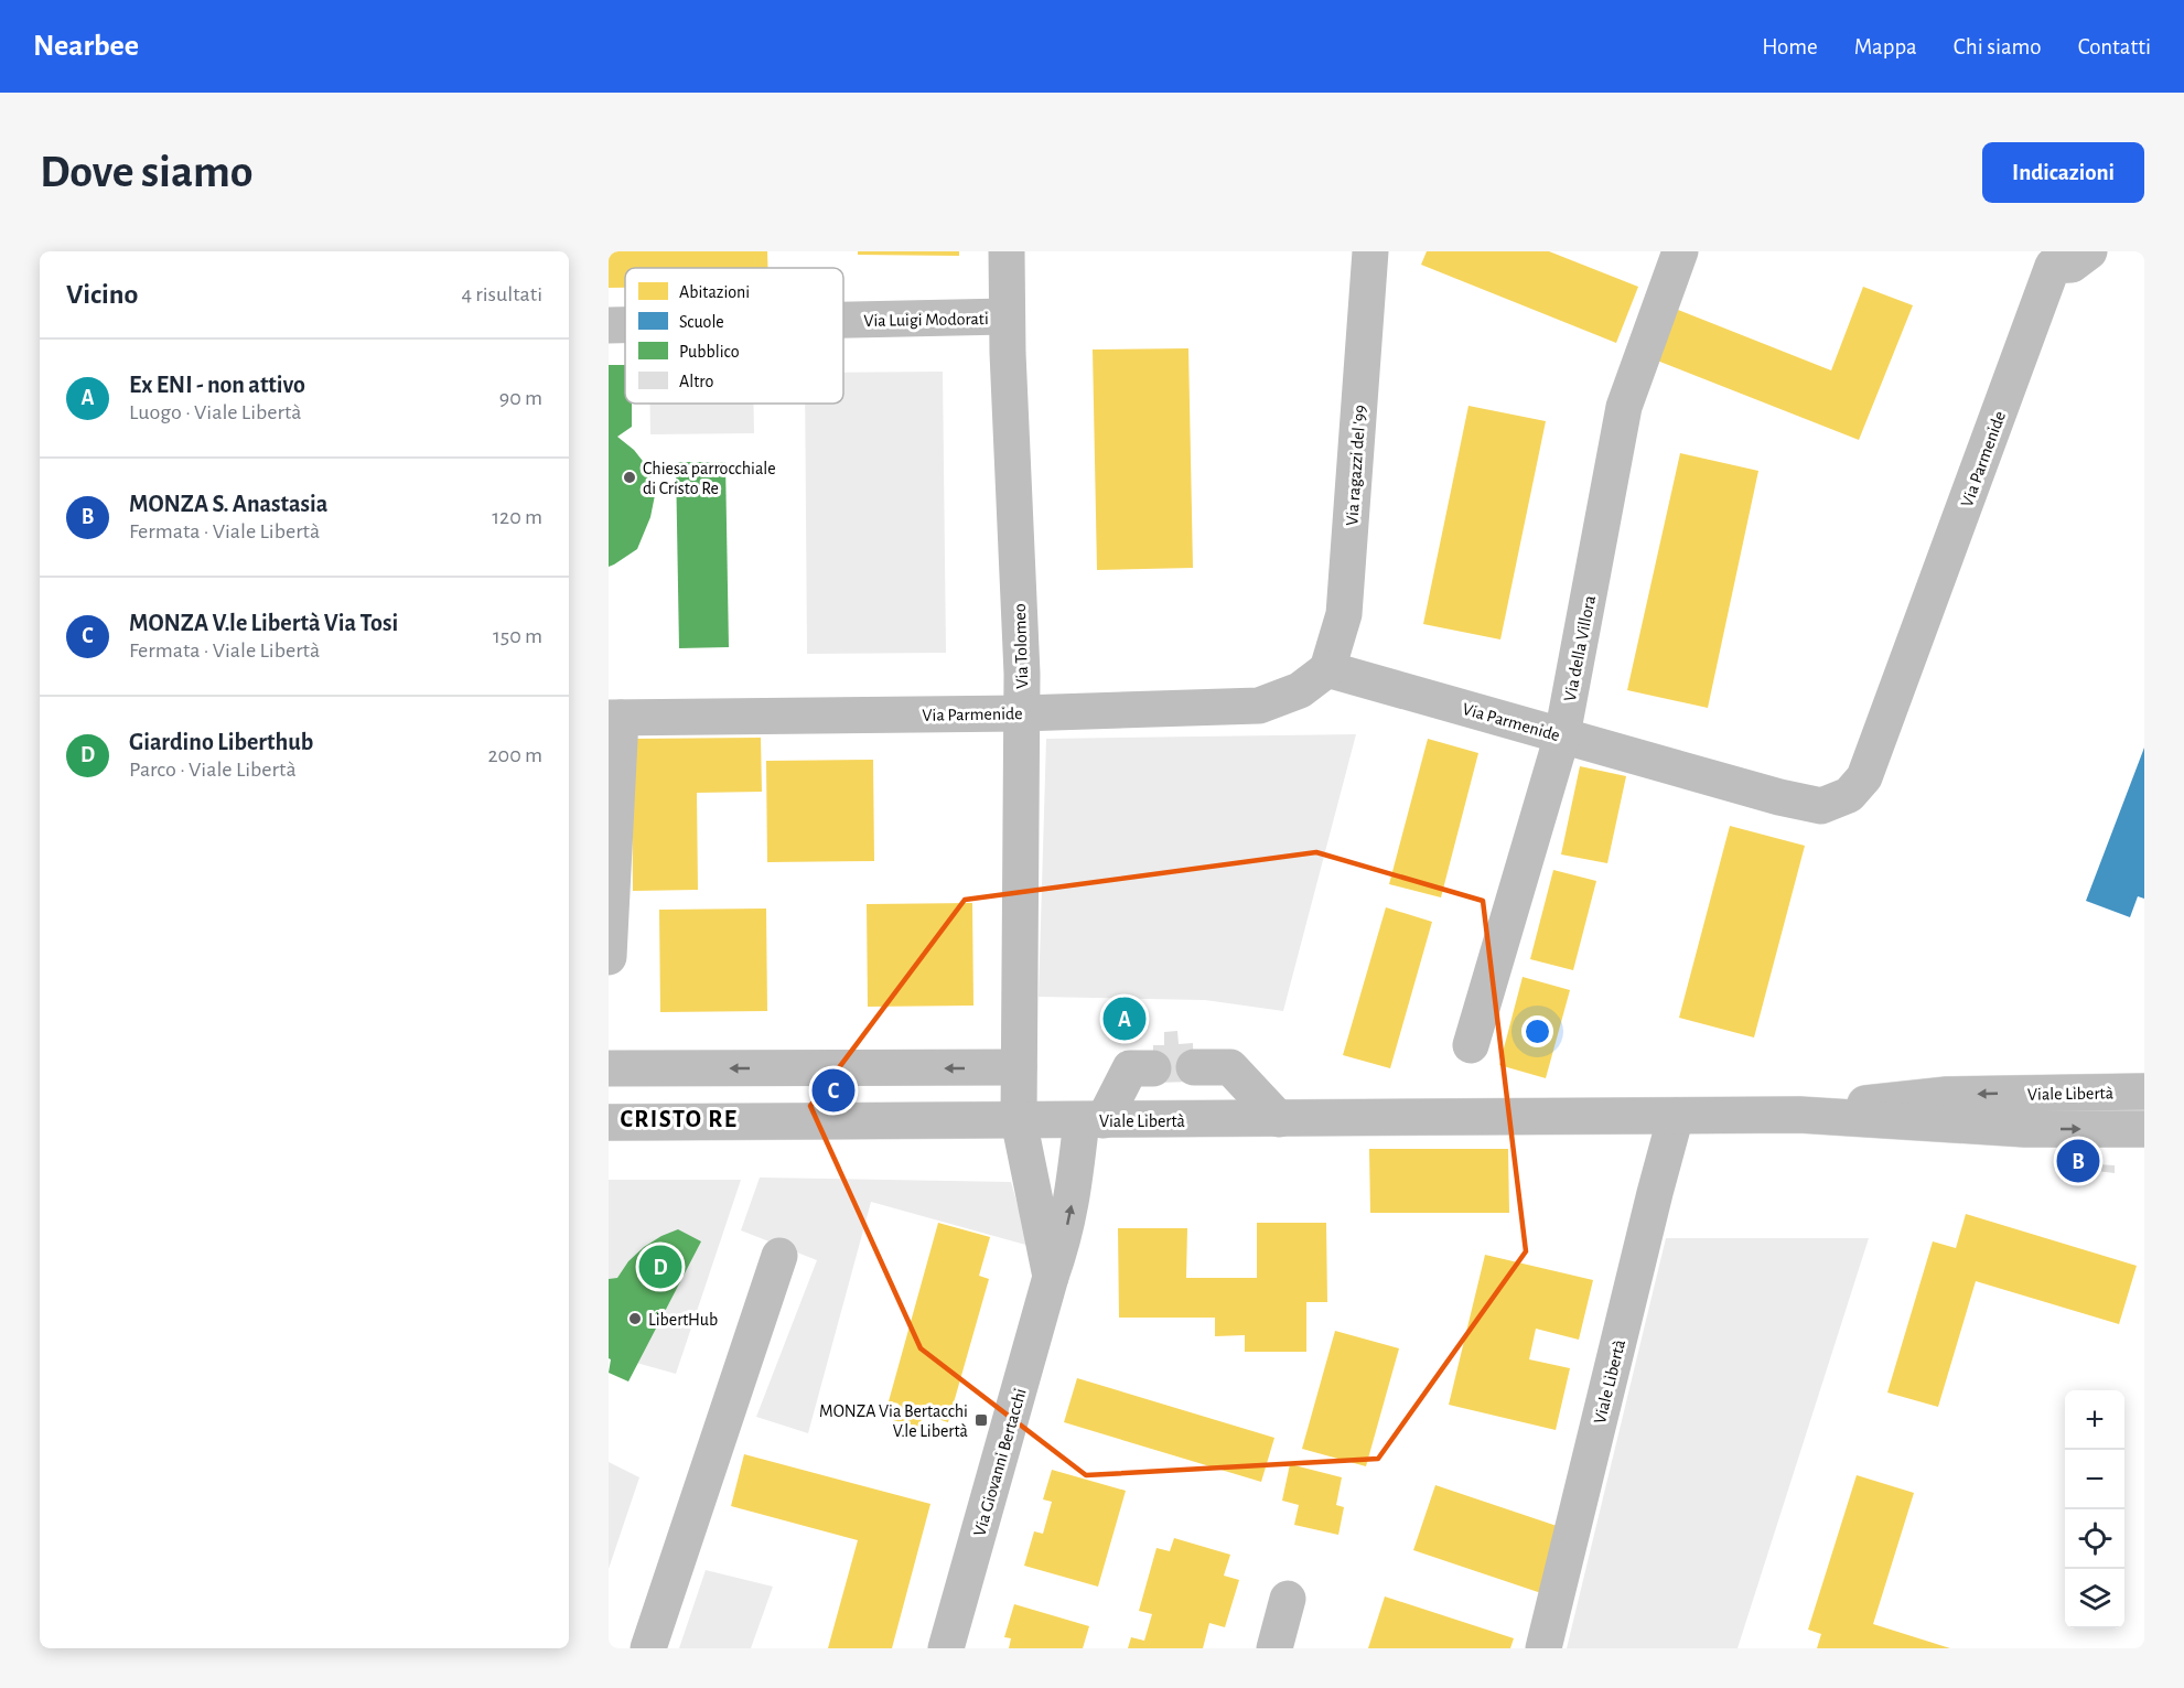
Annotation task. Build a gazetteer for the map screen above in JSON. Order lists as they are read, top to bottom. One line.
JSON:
{"streets":{"street":["Via Luigi Modorati","Via Parmenide","Via ragazzi del '99","Via Tolomeo","Via della Villora","Viale Libertà","Via Giovanni Bertacchi"]},"crossings":[["Via Luigi Modorati","Via Tolomeo"],["Via Parmenide","Via ragazzi del '99"],["Via Parmenide","Via Tolomeo"],["Via Parmenide","Via della Villora"],["Via Tolomeo","Viale Libertà"],["Via Tolomeo","Via Giovanni Bertacchi"],["Viale Libertà","Via Giovanni Bertacchi"]],"districts":["CRISTO RE"],"places":{"other":["Chiesa parrocchiale di Cristo Re","LibertHub"],"transit":["MONZA Via Bertacchi V.le Libertà"]},"legend":["Abitazioni","Scuole","Pubblico","Altro"],"page":{"header":"Nearbee","nav":["Home","Mappa","Chi siamo","Contatti"],"buttons":"Indicazioni","title":"Dove siamo","heading":["Vicino","4 risultati"],"list":[{"mark":"A","name":"Ex ENI - non attivo","note":"Luogo · Viale Libertà","value":"90 m"},{"mark":"B","name":"MONZA S. Anastasia","note":"Fermata · Viale Libertà","value":"120 m"},{"mark":"C","name":"MONZA V.le Libertà Via Tosi","note":"Fermata · Viale Libertà","value":"150 m"},{"mark":"D","name":"Giardino Liberthub","note":"Parco · Viale Libertà","value":"200 m"}],"pins":["A","C","B","D"],"map_buttons":["+","−"]}}
